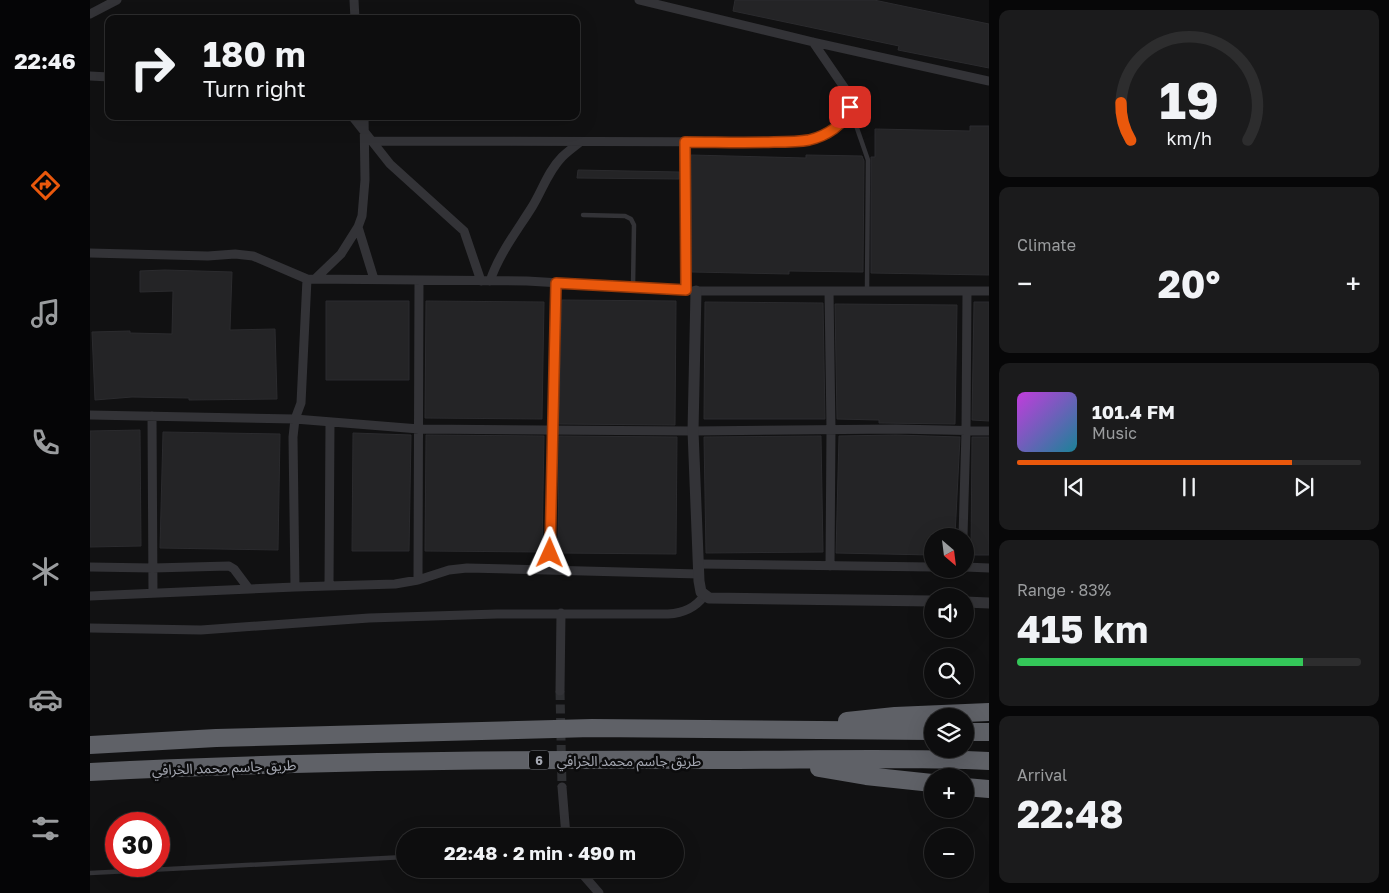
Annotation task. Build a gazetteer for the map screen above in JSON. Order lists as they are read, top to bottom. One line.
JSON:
{"streets":{"highway":["6","طريق جاسم محمد الخرافي"]},"north":"bottom right","page":{"tabs":"22:46","turn":["180 m","Turn right"],"tile":["Climate",["Range · 83%","415 km"],["Arrival","22:48"]],"heat":["−","20°","+"],"song":["101.4 FM","Music"],"map_buttons":["+","−"],"limit":"30","trip":"22:48 · 2 min · 490 m","gauge":["19","km/h"]}}
